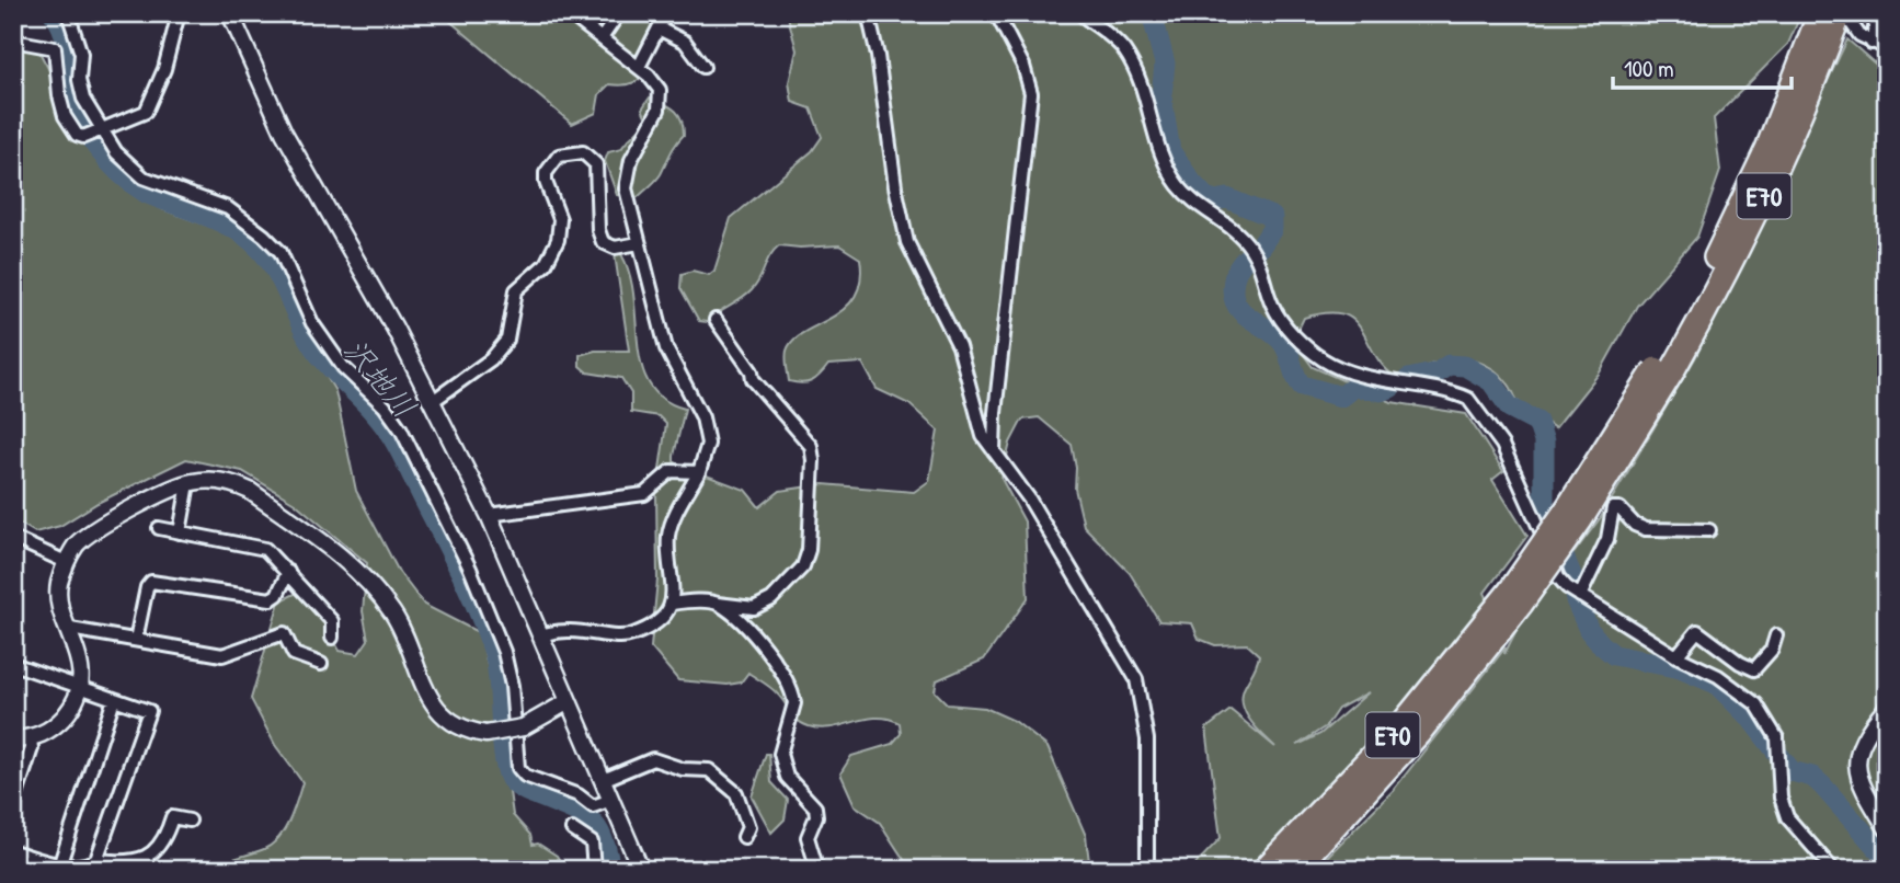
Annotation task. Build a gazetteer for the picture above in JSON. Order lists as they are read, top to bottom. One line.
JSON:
{"streets":{"highway":["E70"]},"water":["沢地川"],"scale_bar":"100 m"}
